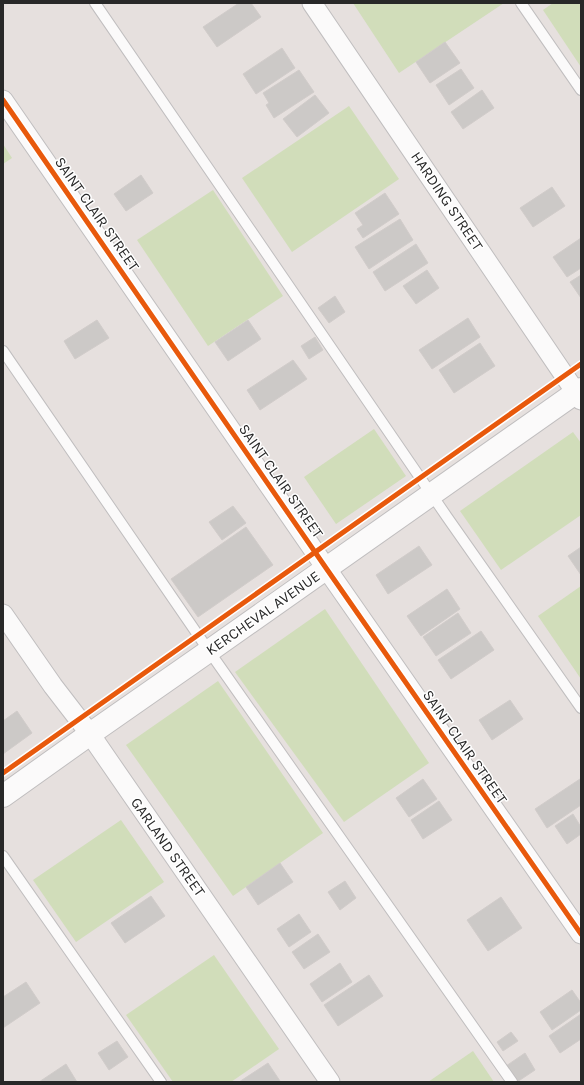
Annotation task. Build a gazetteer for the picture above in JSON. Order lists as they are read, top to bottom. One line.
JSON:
{"streets":{"street":["HARDING STREET","SAINT CLAIR STREET","KERCHEVAL AVENUE","GARLAND STREET"]},"crossings":[["HARDING STREET","KERCHEVAL AVENUE"],["SAINT CLAIR STREET","KERCHEVAL AVENUE"],["KERCHEVAL AVENUE","GARLAND STREET"]]}
